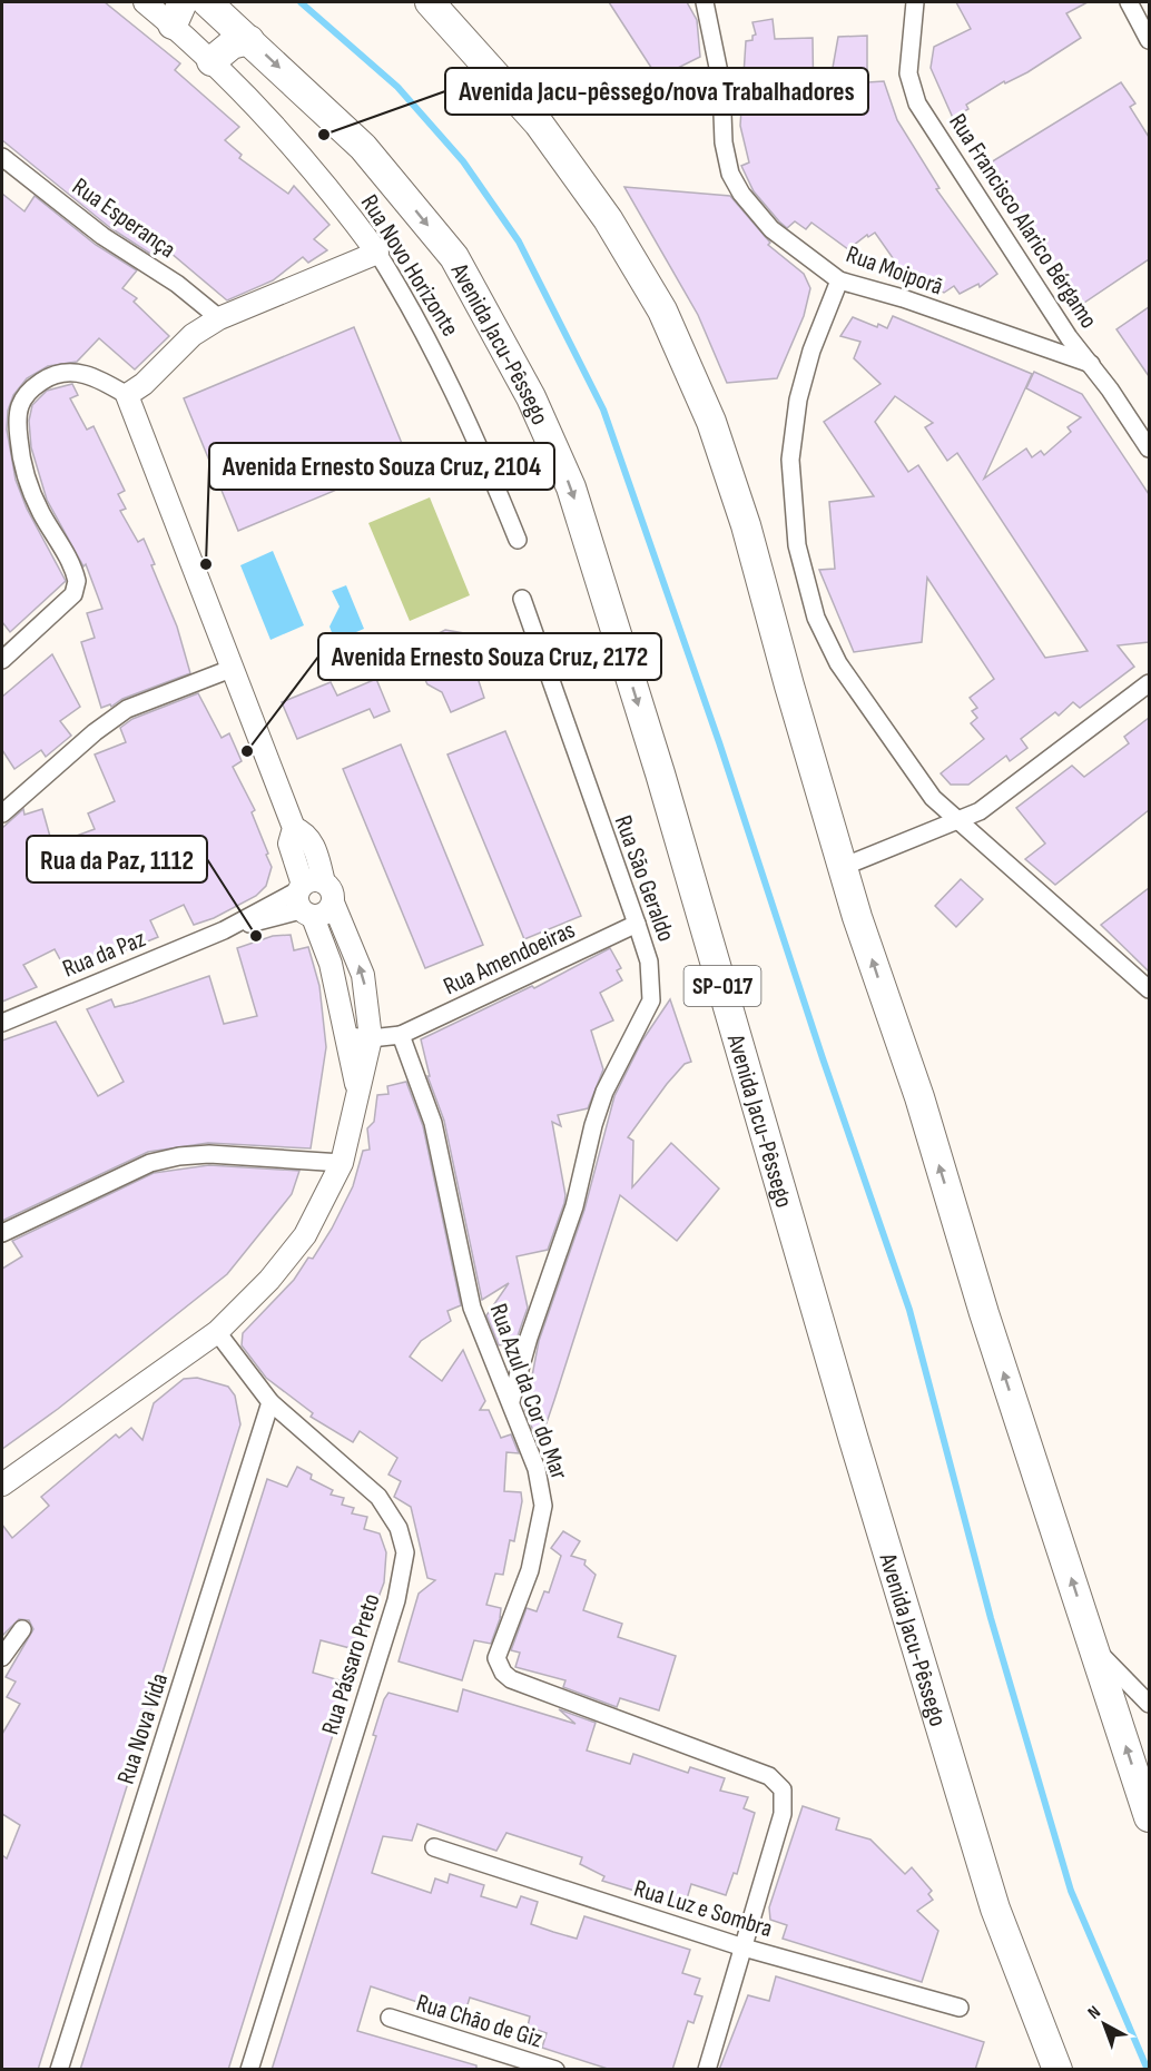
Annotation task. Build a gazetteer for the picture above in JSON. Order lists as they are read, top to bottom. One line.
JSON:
{"streets":{"highway":["Avenida Jacu-Pêssego","SP-017"],"street":["Rua Esperança","Rua Francisco Alarico Bérgamo","Rua Novo Horizonte","Rua Moiporã","Rua São Geraldo","Rua da Paz","Rua Amendoeiras","Rua Azul da Cor do Mar","Rua Pássaro Preto","Rua Nova Vida","Rua Luz e Sombra","Rua Chão de Giz"]},"crossings":[["Rua Francisco Alarico Bérgamo","Rua Moiporã"],["Rua São Geraldo","Rua Amendoeiras"],["Rua São Geraldo","Rua Azul da Cor do Mar"],["Rua Amendoeiras","Rua Azul da Cor do Mar"],["Rua Azul da Cor do Mar","Rua Luz e Sombra"],["Rua Pássaro Preto","Rua Nova Vida"]],"places":["Avenida Jacu-pêssego/nova Trabalhadores","Avenida Ernesto Souza Cruz, 2104","Avenida Ernesto Souza Cruz, 2172","Rua da Paz, 1112"],"north":"top left"}
